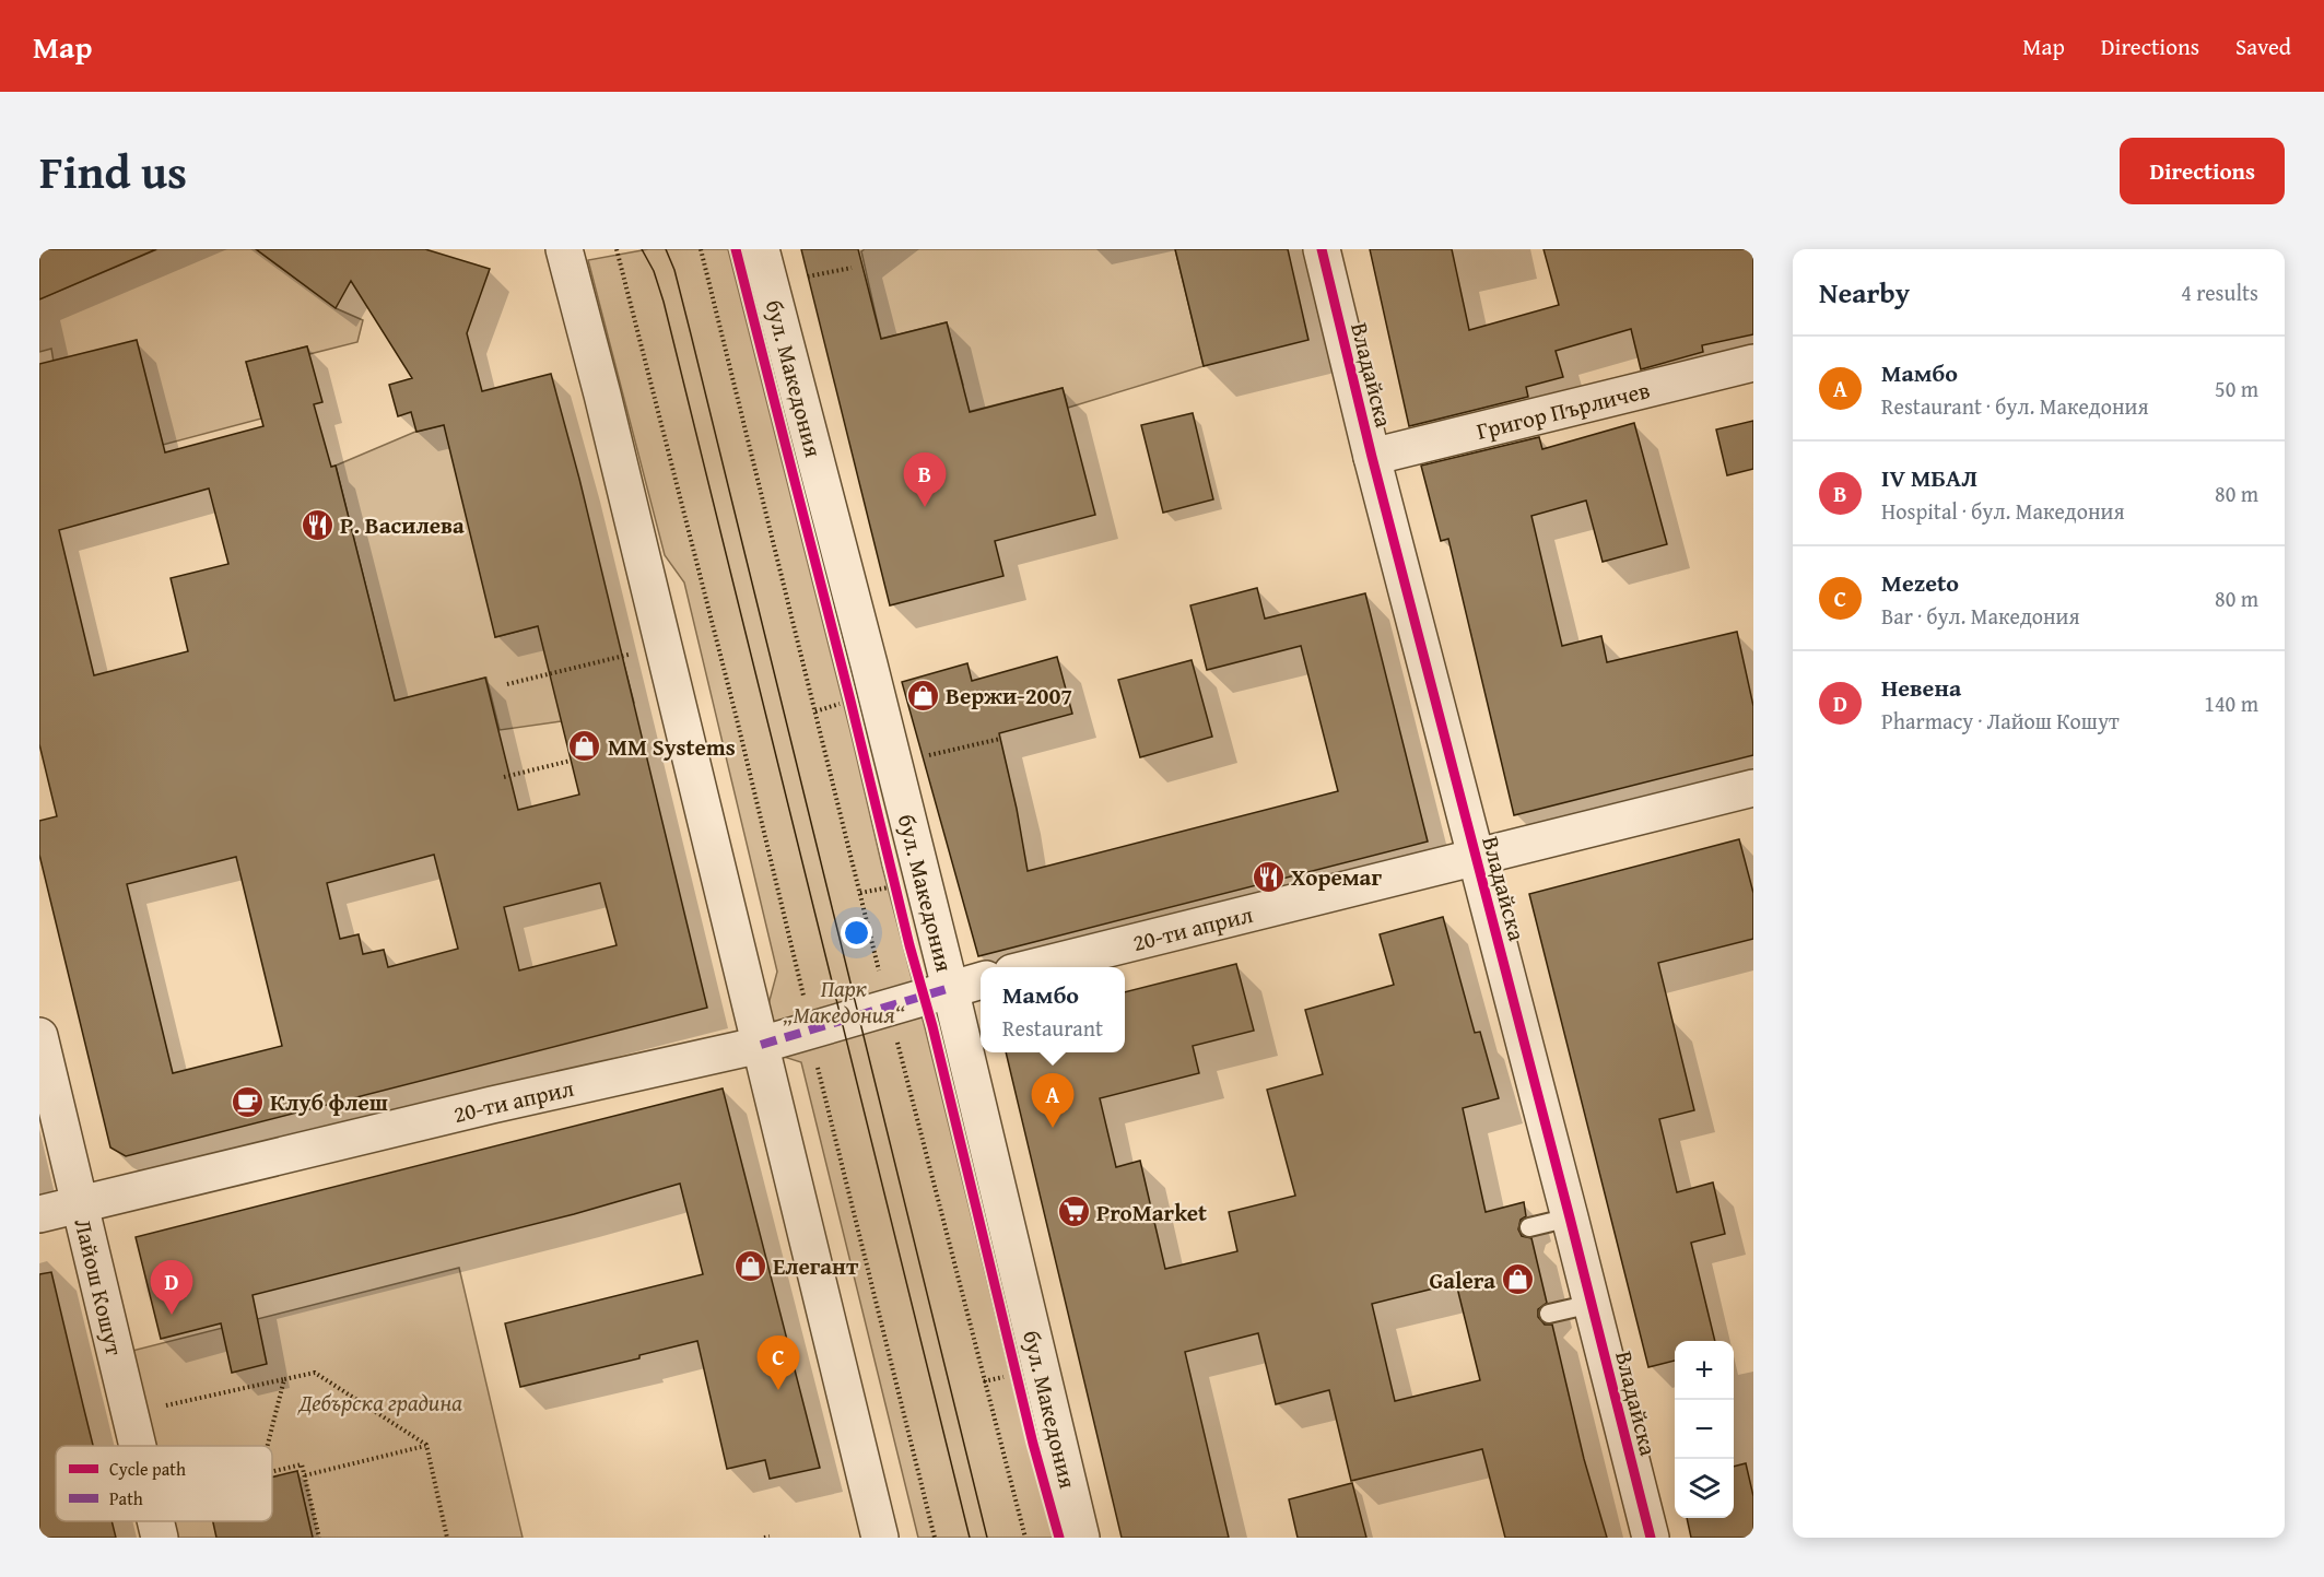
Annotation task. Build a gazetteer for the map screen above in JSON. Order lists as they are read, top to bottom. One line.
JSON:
{"streets":{"street":["Владайска","бул. Македония","Григор Пърличев","20-ти април","Лайош Кошут"]},"crossings":[["Владайска","Григор Пърличев"],["Владайска","20-ти април"],["бул. Македония","20-ти април"],["20-ти април","Лайош Кошут"]],"parks":["Парк „Македония“","Дебърска градина"],"places":{"restaurant":["Р. Василева","Хоремаг"],"shop":["Вержи-2007","MM Systems","Елегант","Galera"],"cafe":["Клуб флеш"],"supermarket":["ProMarket"]},"legend":["Cycle path","Path"],"page":{"header":"Map","nav":["Map","Directions","Saved"],"title":"Find us","buttons":"Directions","heading":["Nearby","4 results"],"list":[{"mark":"A","name":"Мамбо","note":"Restaurant · бул. Македония","value":"50 m"},{"mark":"B","name":"IV МБАЛ","note":"Hospital · бул. Македония","value":"80 m"},{"mark":"C","name":"Mezeto","note":"Bar · бул. Македония","value":"80 m"},{"mark":"D","name":"Невена","note":"Pharmacy · Лайош Кошут","value":"140 m"}],"pins":["B","A","D","C"],"popup":["Мамбо","Restaurant"],"map_buttons":["+","−"]}}
